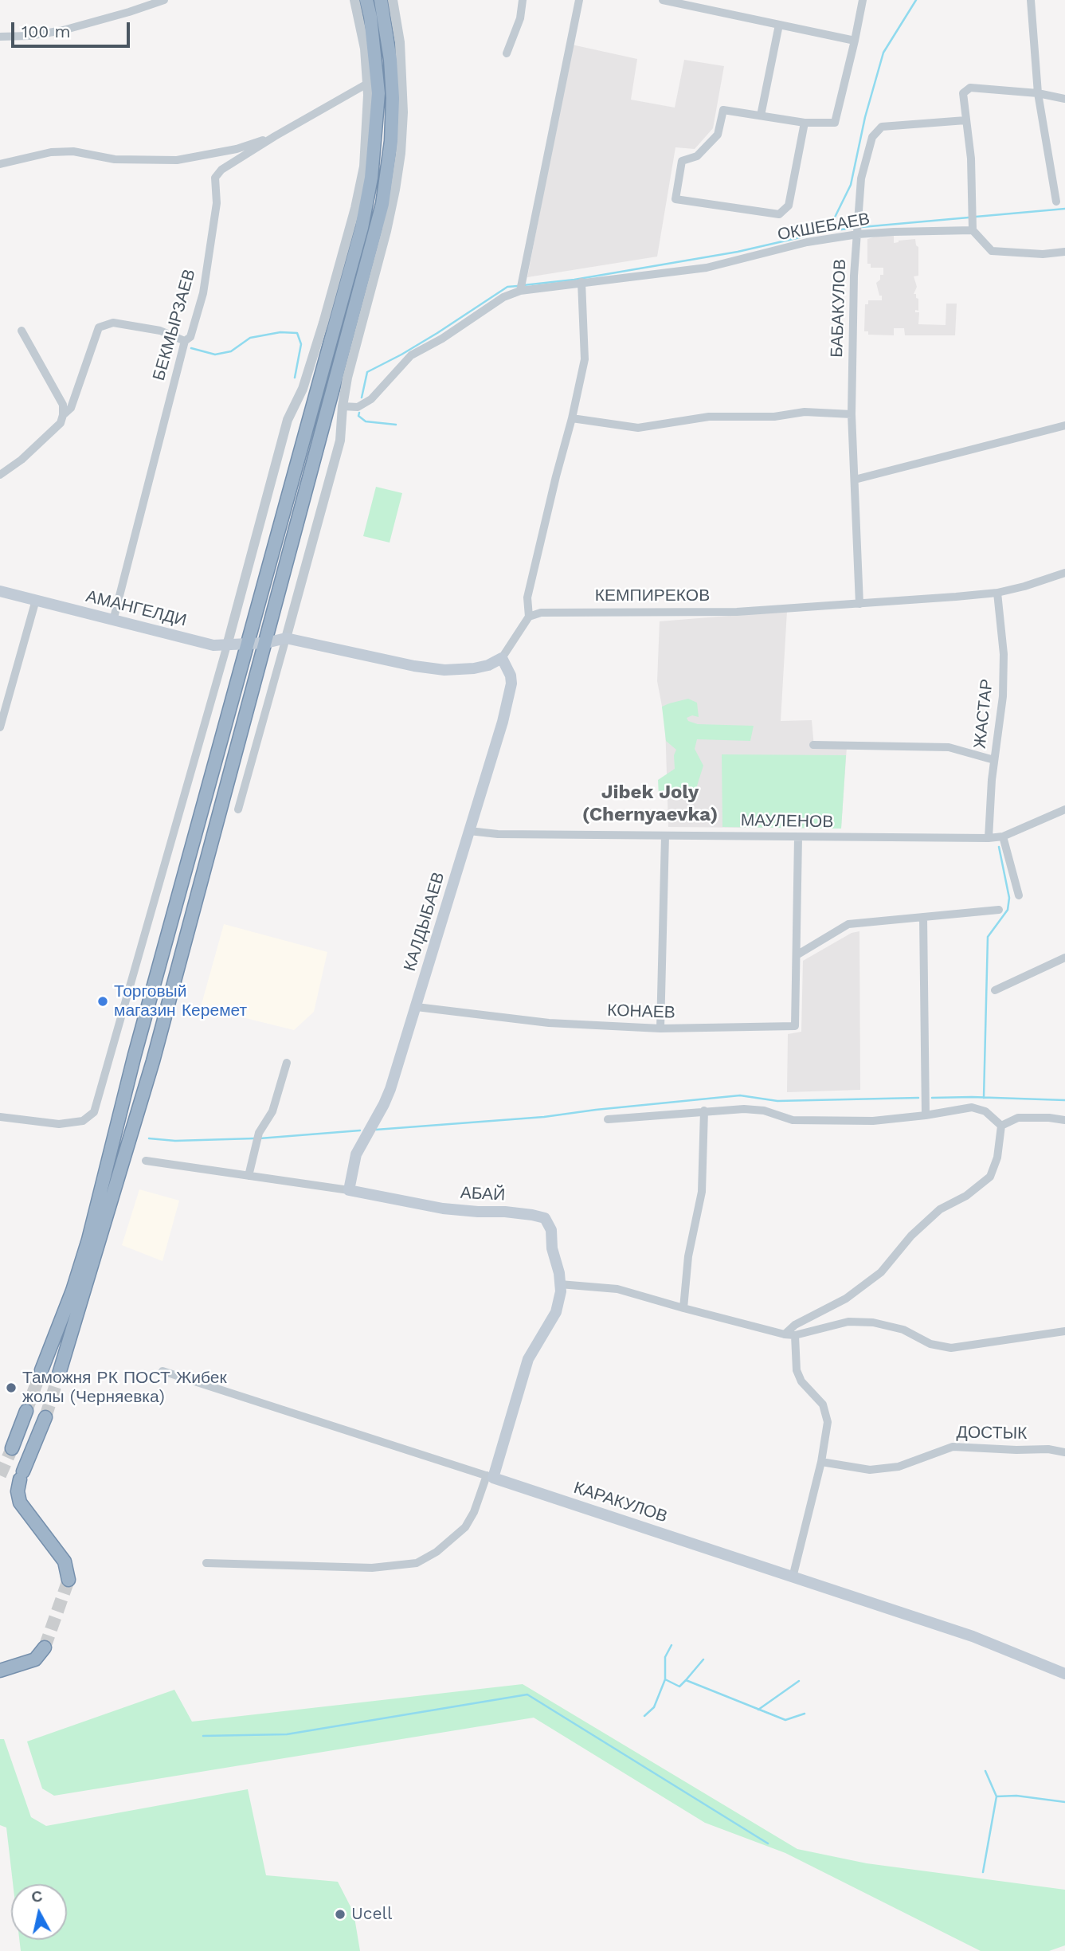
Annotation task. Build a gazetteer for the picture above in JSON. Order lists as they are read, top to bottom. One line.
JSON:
{"streets":{"main road":["АМАНГЕЛДИ","КАЛДЫБАЕВ","АБАЙ","КАРАКУЛОВ"],"street":["ОКШЕБАЕВ","БАБАКУЛОВ","БЕКМЫРЗАЕВ","КЕМПИРЕКОВ","ЖАСТАР","МАУЛЕНОВ","КОНАЕВ","ДОСТЫК"]},"crossings":[["ОКШЕБАЕВ","БАБАКУЛОВ"],["БАБАКУЛОВ","КЕМПИРЕКОВ"],["БЕКМЫРЗАЕВ","АМАНГЕЛДИ"],["КЕМПИРЕКОВ","ЖАСТАР"],["ЖАСТАР","МАУЛЕНОВ"],["МАУЛЕНОВ","КАЛДЫБАЕВ"],["МАУЛЕНОВ","КОНАЕВ"],["КАЛДЫБАЕВ","КОНАЕВ"],["КАЛДЫБАЕВ","АБАЙ"],["АБАЙ","КАРАКУЛОВ"]],"districts":["Jibek Joly (Chernyaevka)"],"places":["Торговый магазин Керемет","Таможня РК ПОСТ Жибек жолы (Черняевка)","Ucell"],"scale_bar":"100 m","north":"top"}
